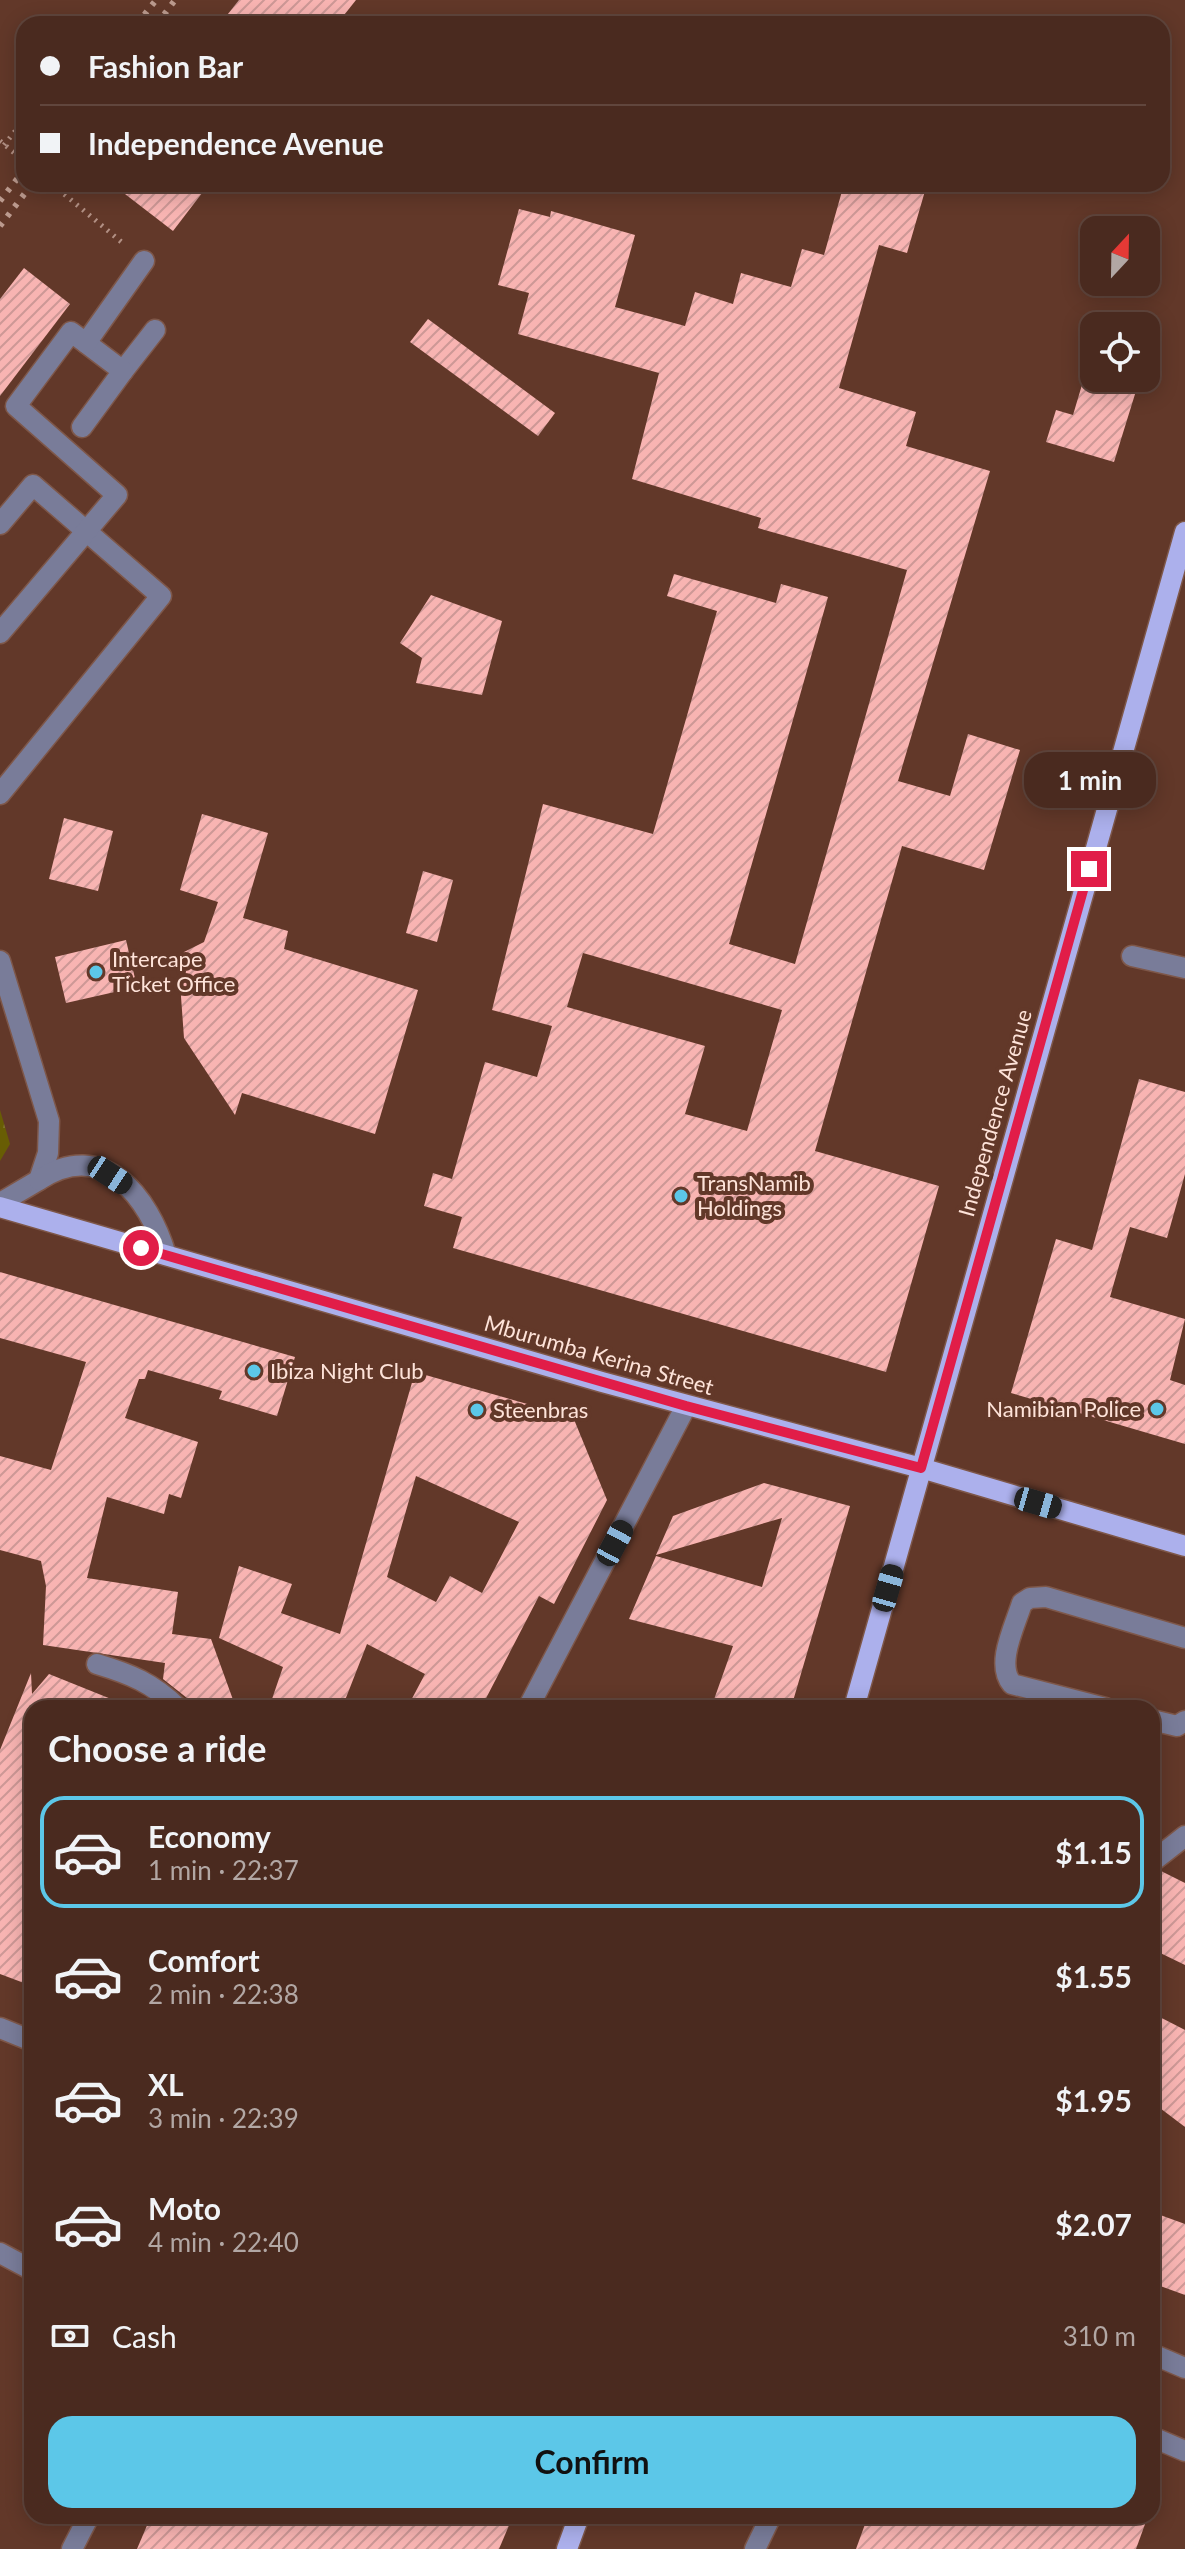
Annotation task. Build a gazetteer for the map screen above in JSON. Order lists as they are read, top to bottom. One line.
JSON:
{"streets":{"main road":["Independence Avenue","Mburumba Kerina Street"]},"crossings":[["Independence Avenue","Mburumba Kerina Street"]],"places":["Intercape Ticket Office","TransNamib Holdings","Ibiza Night Club","Namibian Police","Steenbras"],"north":"top","page":{"banner":["Fashion Bar","Independence Avenue"],"bubble":"1 min","heading":"Choose a ride","list":[{"name":"Economy","note":"1 min · 22:37","value":"$1.15"},{"name":"Comfort","note":"2 min · 22:38","value":"$1.55"},{"name":"XL","note":"3 min · 22:39","value":"$1.95"},{"name":"Moto","note":"4 min · 22:40","value":"$2.07"}],"pay":["Cash","310 m"],"buttons":"Confirm"}}
